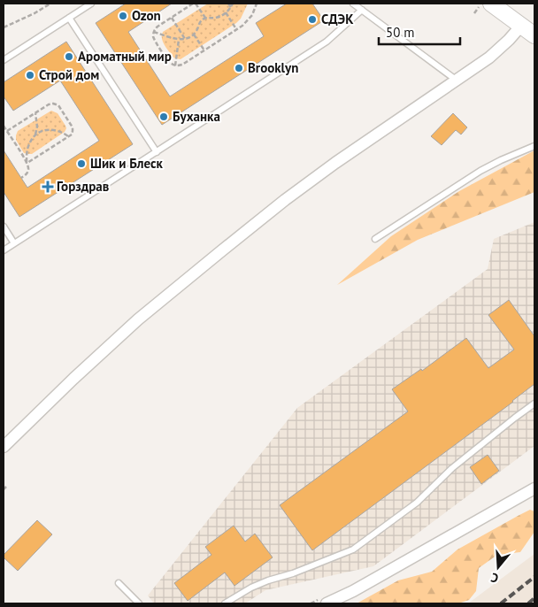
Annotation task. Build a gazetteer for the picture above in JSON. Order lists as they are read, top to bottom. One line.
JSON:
{"places":{"other":["Ozon","СДЭК","Ароматный мир","Brooklyn","Строй дом","Буханка","Шик и Блеск"],"health":["Горздрав"]},"scale_bar":"50 m","north":"bottom"}
